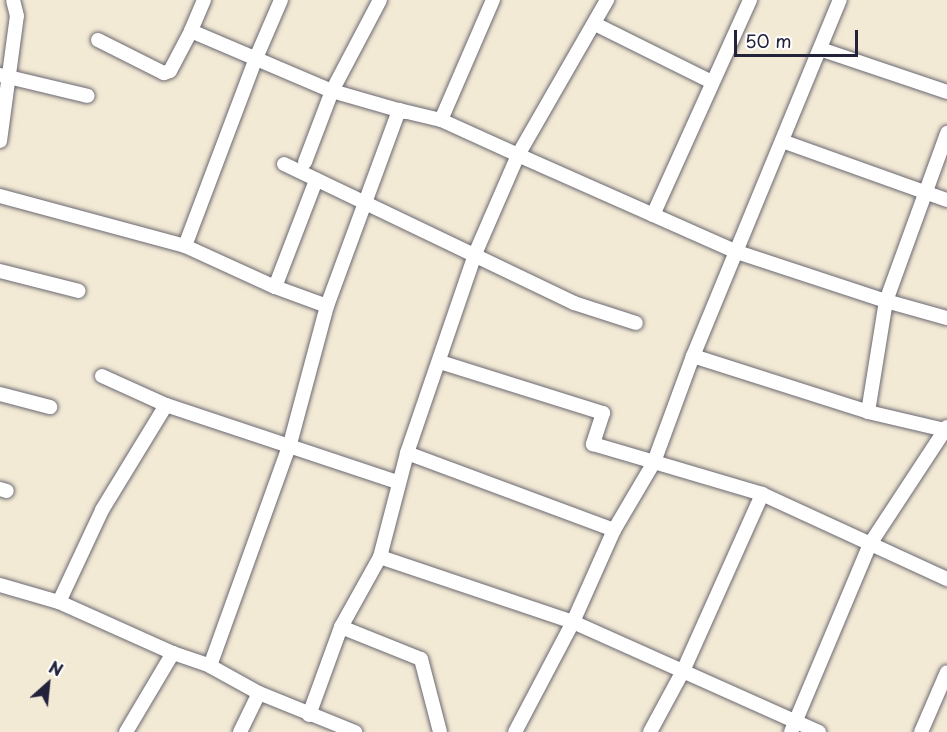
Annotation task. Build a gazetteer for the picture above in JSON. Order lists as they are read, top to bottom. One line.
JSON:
{"scale_bar":"50 m","north":"top right"}
